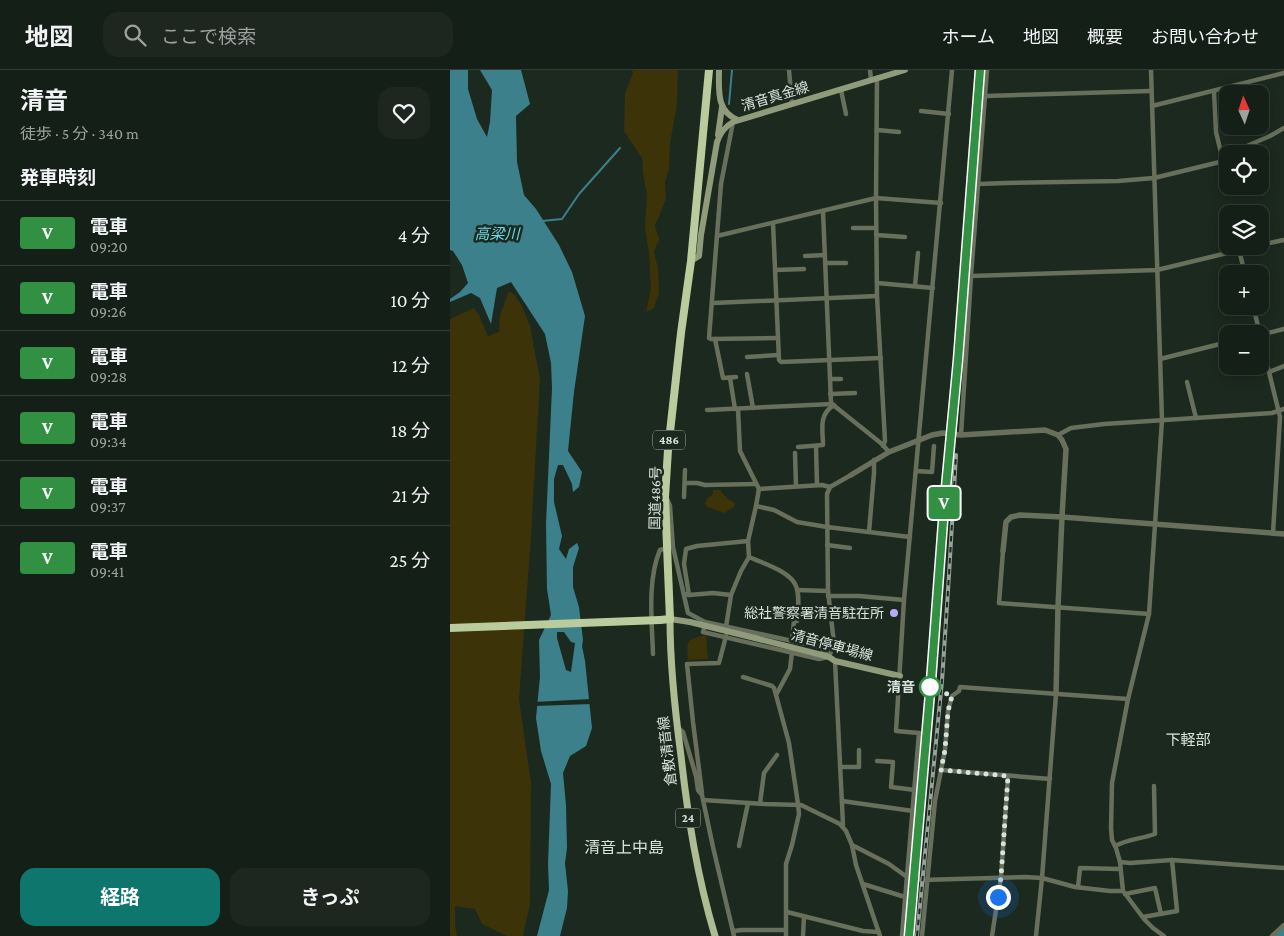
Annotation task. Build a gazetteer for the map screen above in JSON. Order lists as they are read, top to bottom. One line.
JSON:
{"streets":{"highway":["486","国道486号"],"main road":["清音真金線","清音停車場線","倉敷清音線","24"]},"crossings":[["国道486号","清音停車場線"],["国道486号","倉敷清音線"],["清音停車場線","倉敷清音線"]],"districts":["下軽部","清音上中島"],"water":["高梁川"],"places":["総社警察署清音駐在所","清音"],"north":"top","page":{"header":"地図","search":"ここで検索","nav":["ホーム","地図","概要","お問い合わせ"],"heading":[["清音","徒歩 · 5 分 · 340 m"],"発車時刻"],"on_map":"V","map_buttons":["+","−"],"list":[{"mark":"V","name":"電車","note":"09:20","value":"4 分"},{"mark":"V","name":"電車","note":"09:26","value":"10 分"},{"mark":"V","name":"電車","note":"09:28","value":"12 分"},{"mark":"V","name":"電車","note":"09:34","value":"18 分"},{"mark":"V","name":"電車","note":"09:37","value":"21 分"},{"mark":"V","name":"電車","note":"09:41","value":"25 分"}],"buttons":["経路","きっぷ"]}}
